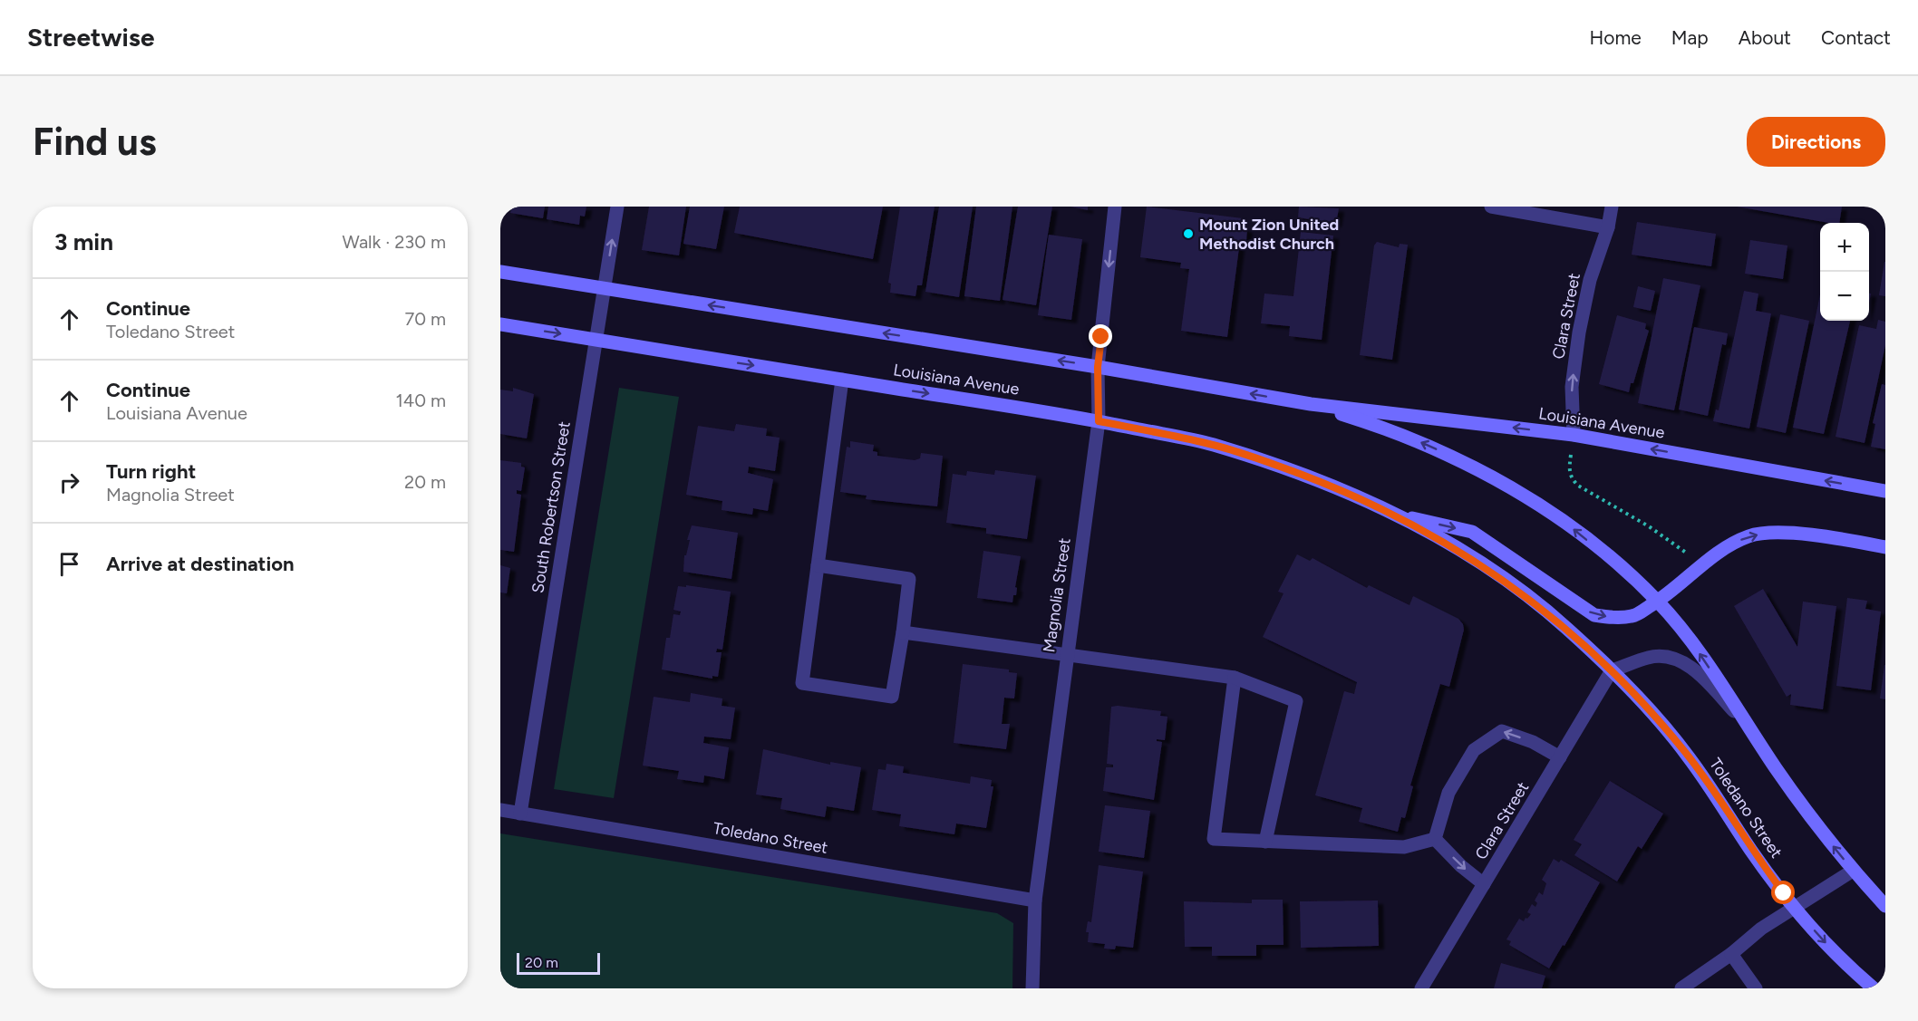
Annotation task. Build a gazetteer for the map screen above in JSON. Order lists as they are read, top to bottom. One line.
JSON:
{"streets":{"street":["Clara Street","Louisiana Avenue","South Robertson Street","Magnolia Street","Toledano Street"]},"crossings":[["Clara Street","Louisiana Avenue"],["Clara Street","Toledano Street"],["Louisiana Avenue","South Robertson Street"],["Louisiana Avenue","Magnolia Street"],["Louisiana Avenue","Toledano Street"],["South Robertson Street","Toledano Street"],["Magnolia Street","Toledano Street"]],"places":["Mount Zion United Methodist Church"],"scale_bar":"20 m","page":{"header":"Streetwise","nav":["Home","Map","About","Contact"],"buttons":"Directions","title":"Find us","heading":["3 min","Walk · 230 m"],"map_buttons":["+","−"],"list":[["Continue","Toledano Street","70 m"],["Continue","Louisiana Avenue","140 m"],["Turn right","Magnolia Street","20 m"],"Arrive at destination"],"scale":"20 m"}}
